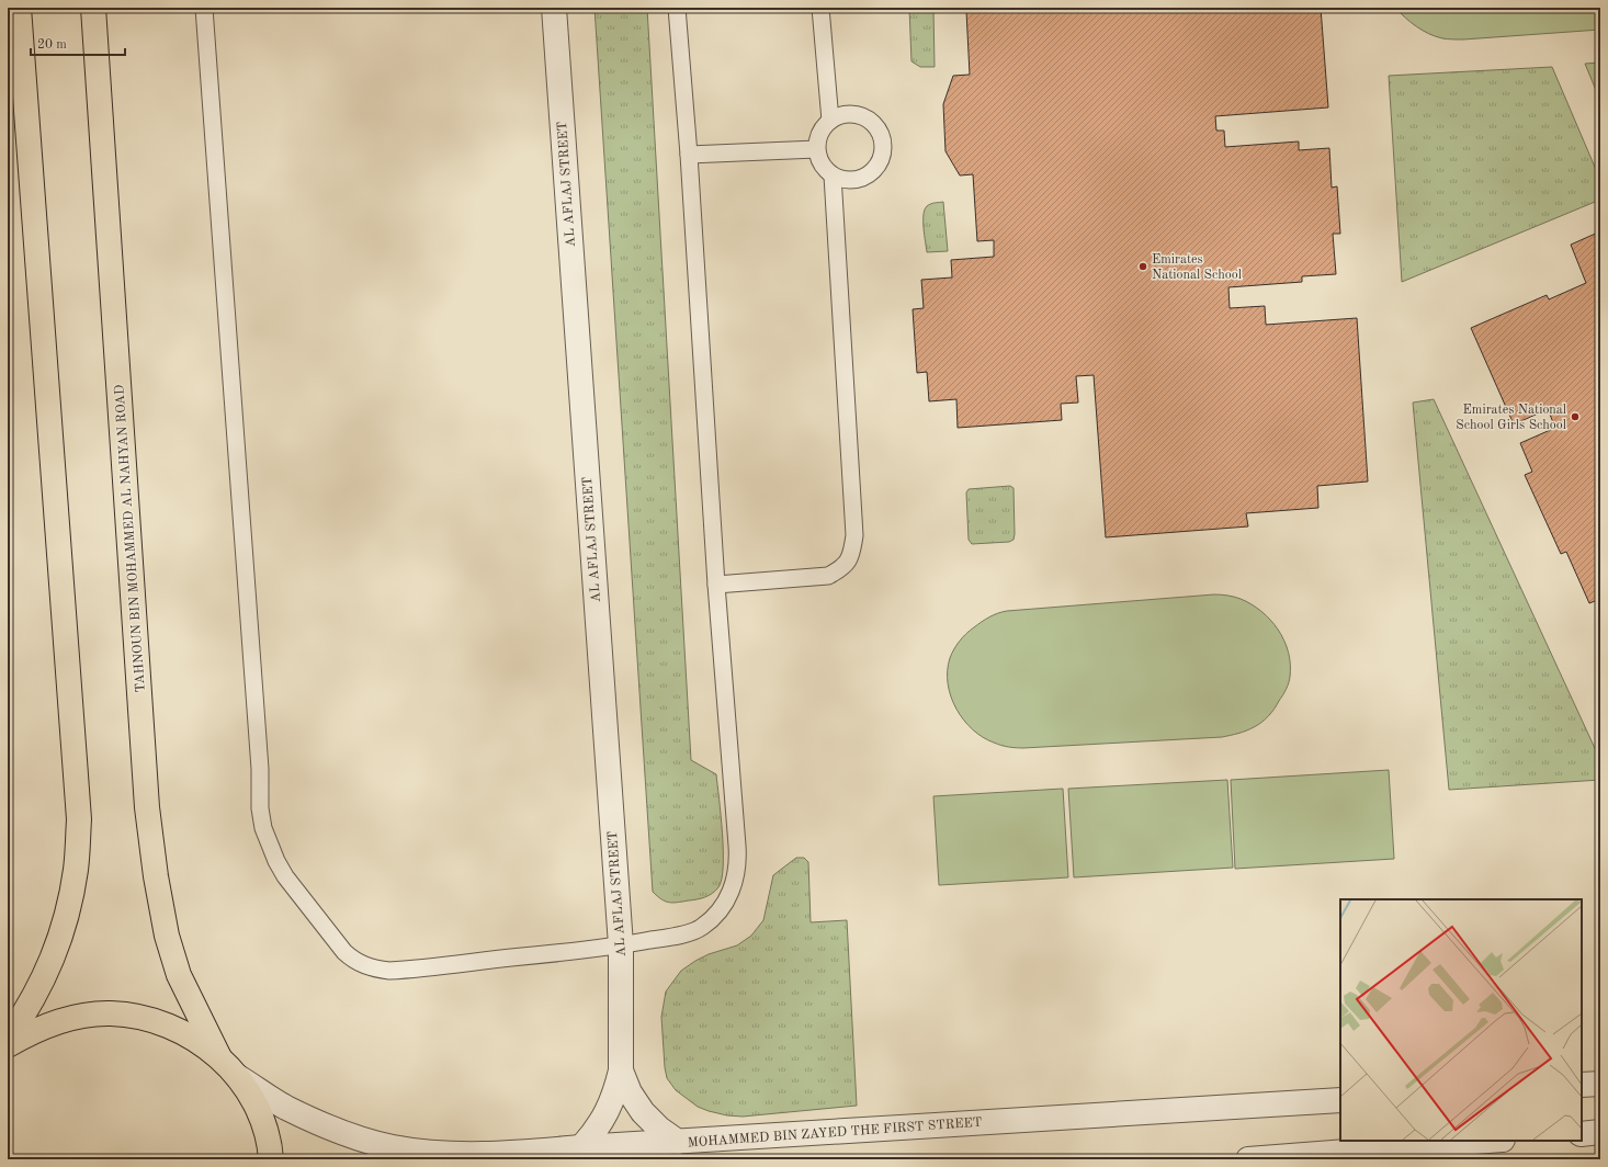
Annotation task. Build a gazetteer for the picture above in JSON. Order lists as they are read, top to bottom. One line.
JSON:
{"streets":{"main road":["TAHNOUN BIN MOHAMMED AL NAHYAN ROAD"],"street":["AL AFLAJ STREET","MOHAMMED BIN ZAYED THE FIRST STREET"]},"crossings":[["AL AFLAJ STREET","MOHAMMED BIN ZAYED THE FIRST STREET"]],"places":["Emirates National School","Emirates National School Girls School"],"scale_bar":"20 m"}
